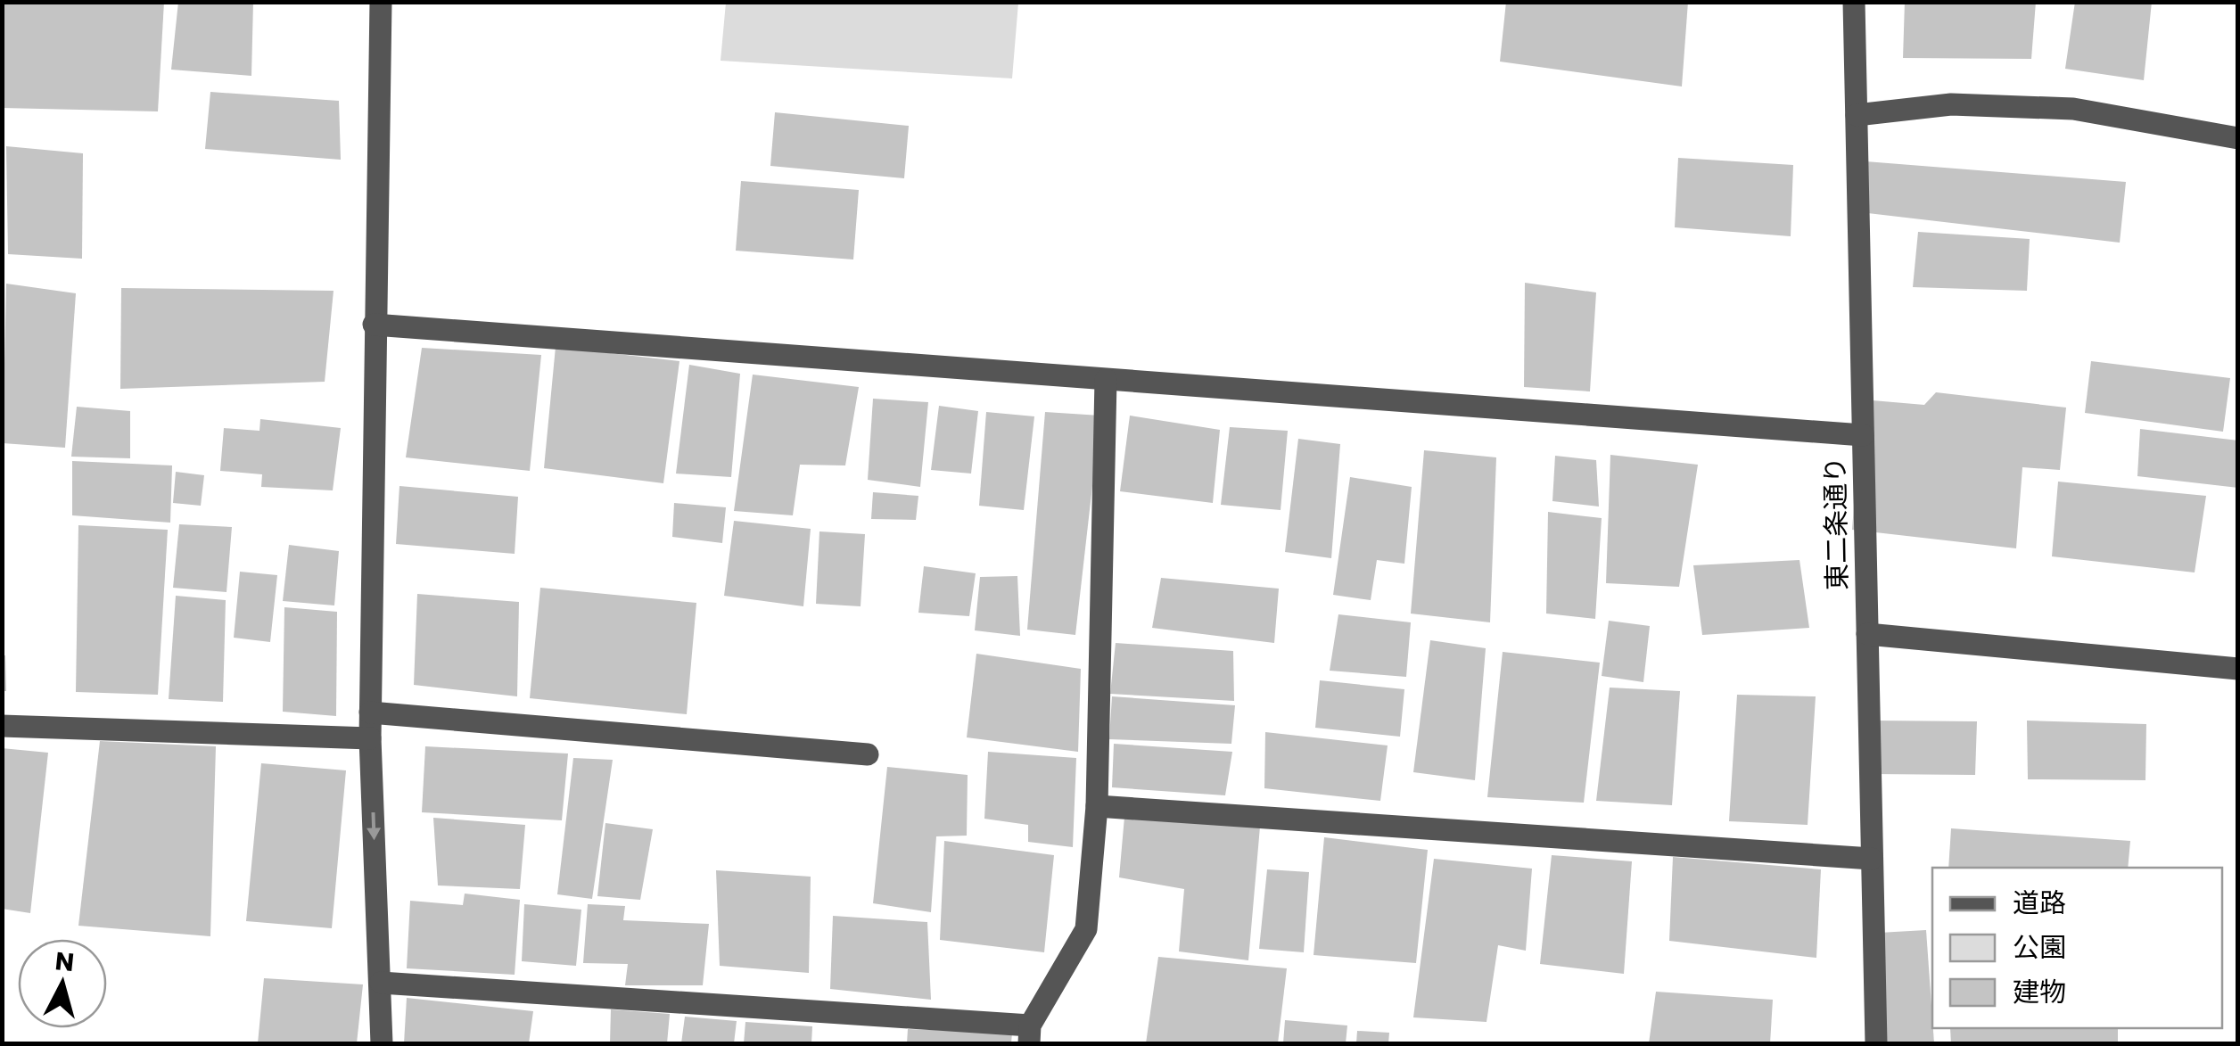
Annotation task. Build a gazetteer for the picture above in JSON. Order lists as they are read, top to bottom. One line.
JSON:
{"streets":{"street":["東二条通り"]},"legend":["道路","公園","建物"],"north":"top"}
